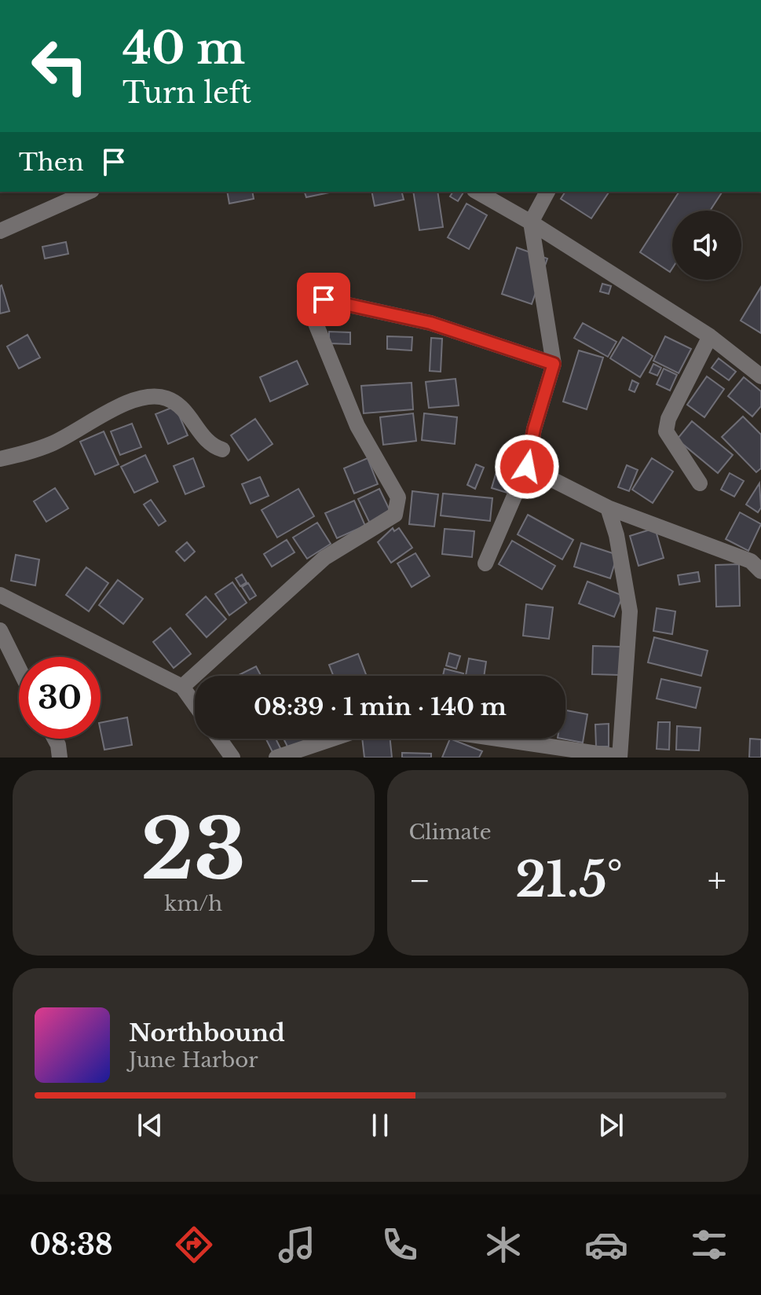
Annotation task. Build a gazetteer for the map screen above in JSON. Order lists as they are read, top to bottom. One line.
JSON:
{"page":{"turn":["40 m","Turn left"],"then":"Then","limit":"30","trip":"08:39 · 1 min · 140 m","tile":[["23","km/h"],"Climate"],"heat":["−","21.5°","+"],"song":["Northbound","June Harbor"],"tabs":"08:38"}}
